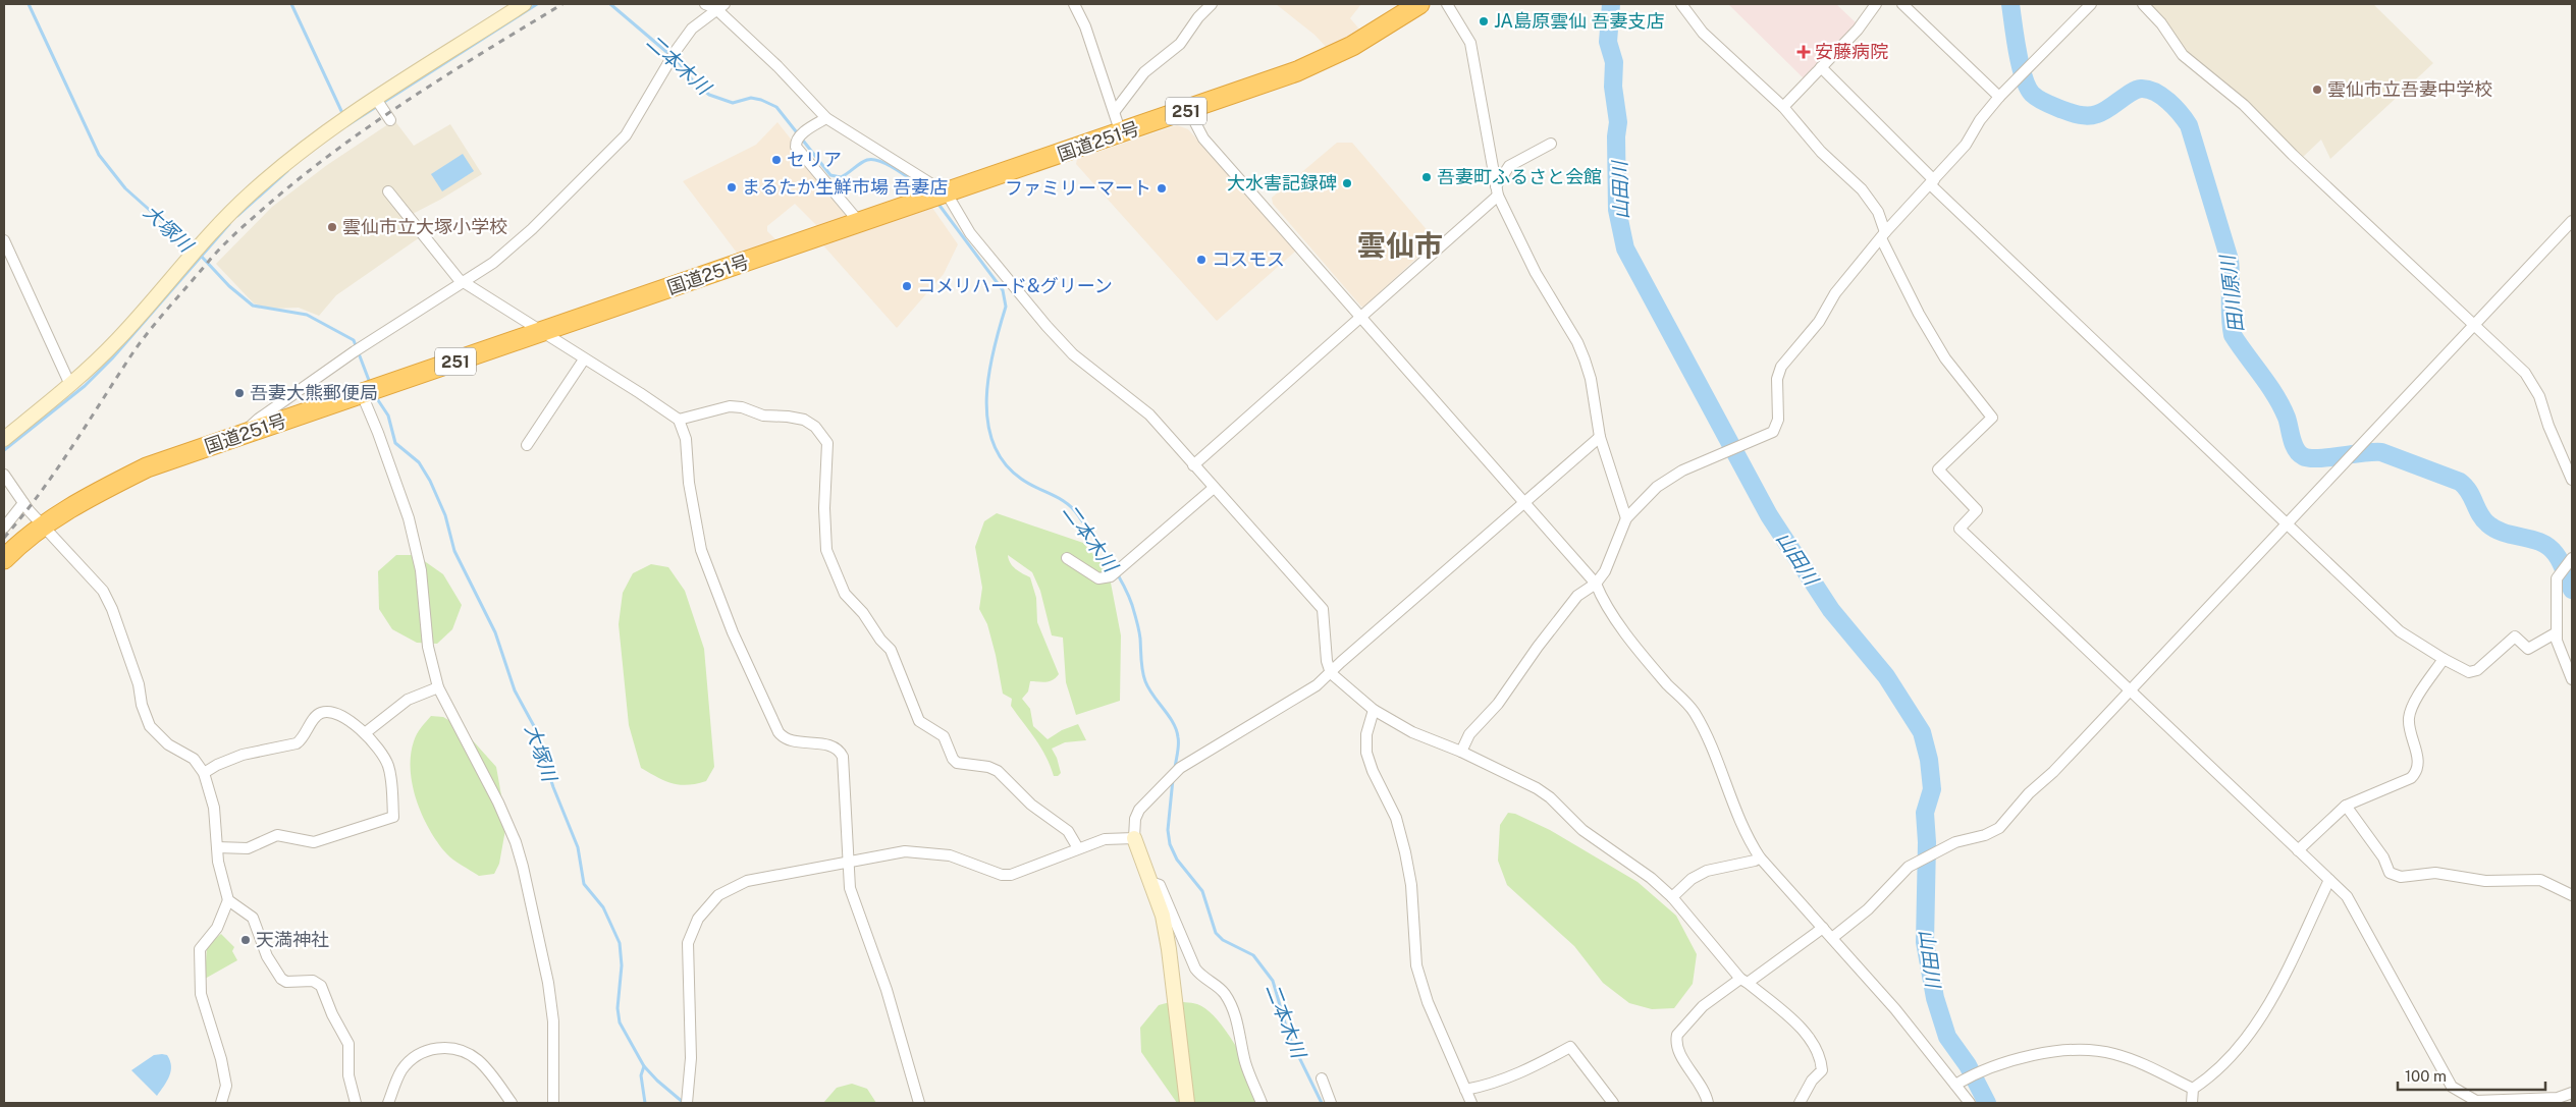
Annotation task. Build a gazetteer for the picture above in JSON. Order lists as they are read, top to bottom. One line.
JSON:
{"streets":{"highway":["251","国道251号"]},"districts":["雲仙市"],"water":["二本木川","山田川","大塚川","田川原川"],"places":{"other":["JA島原雲仙 吾妻支店","雲仙市立吾妻中学校","セリア","吾妻町ふるさと会館","大水害記録碑","まるたか生鮮市場 吾妻店","ファミリーマート","雲仙市立大塚小学校","コスモス","コメリハード&グリーン","吾妻大熊郵便局","天満神社"],"health":["安藤病院"]},"scale_bar":"100 m"}
